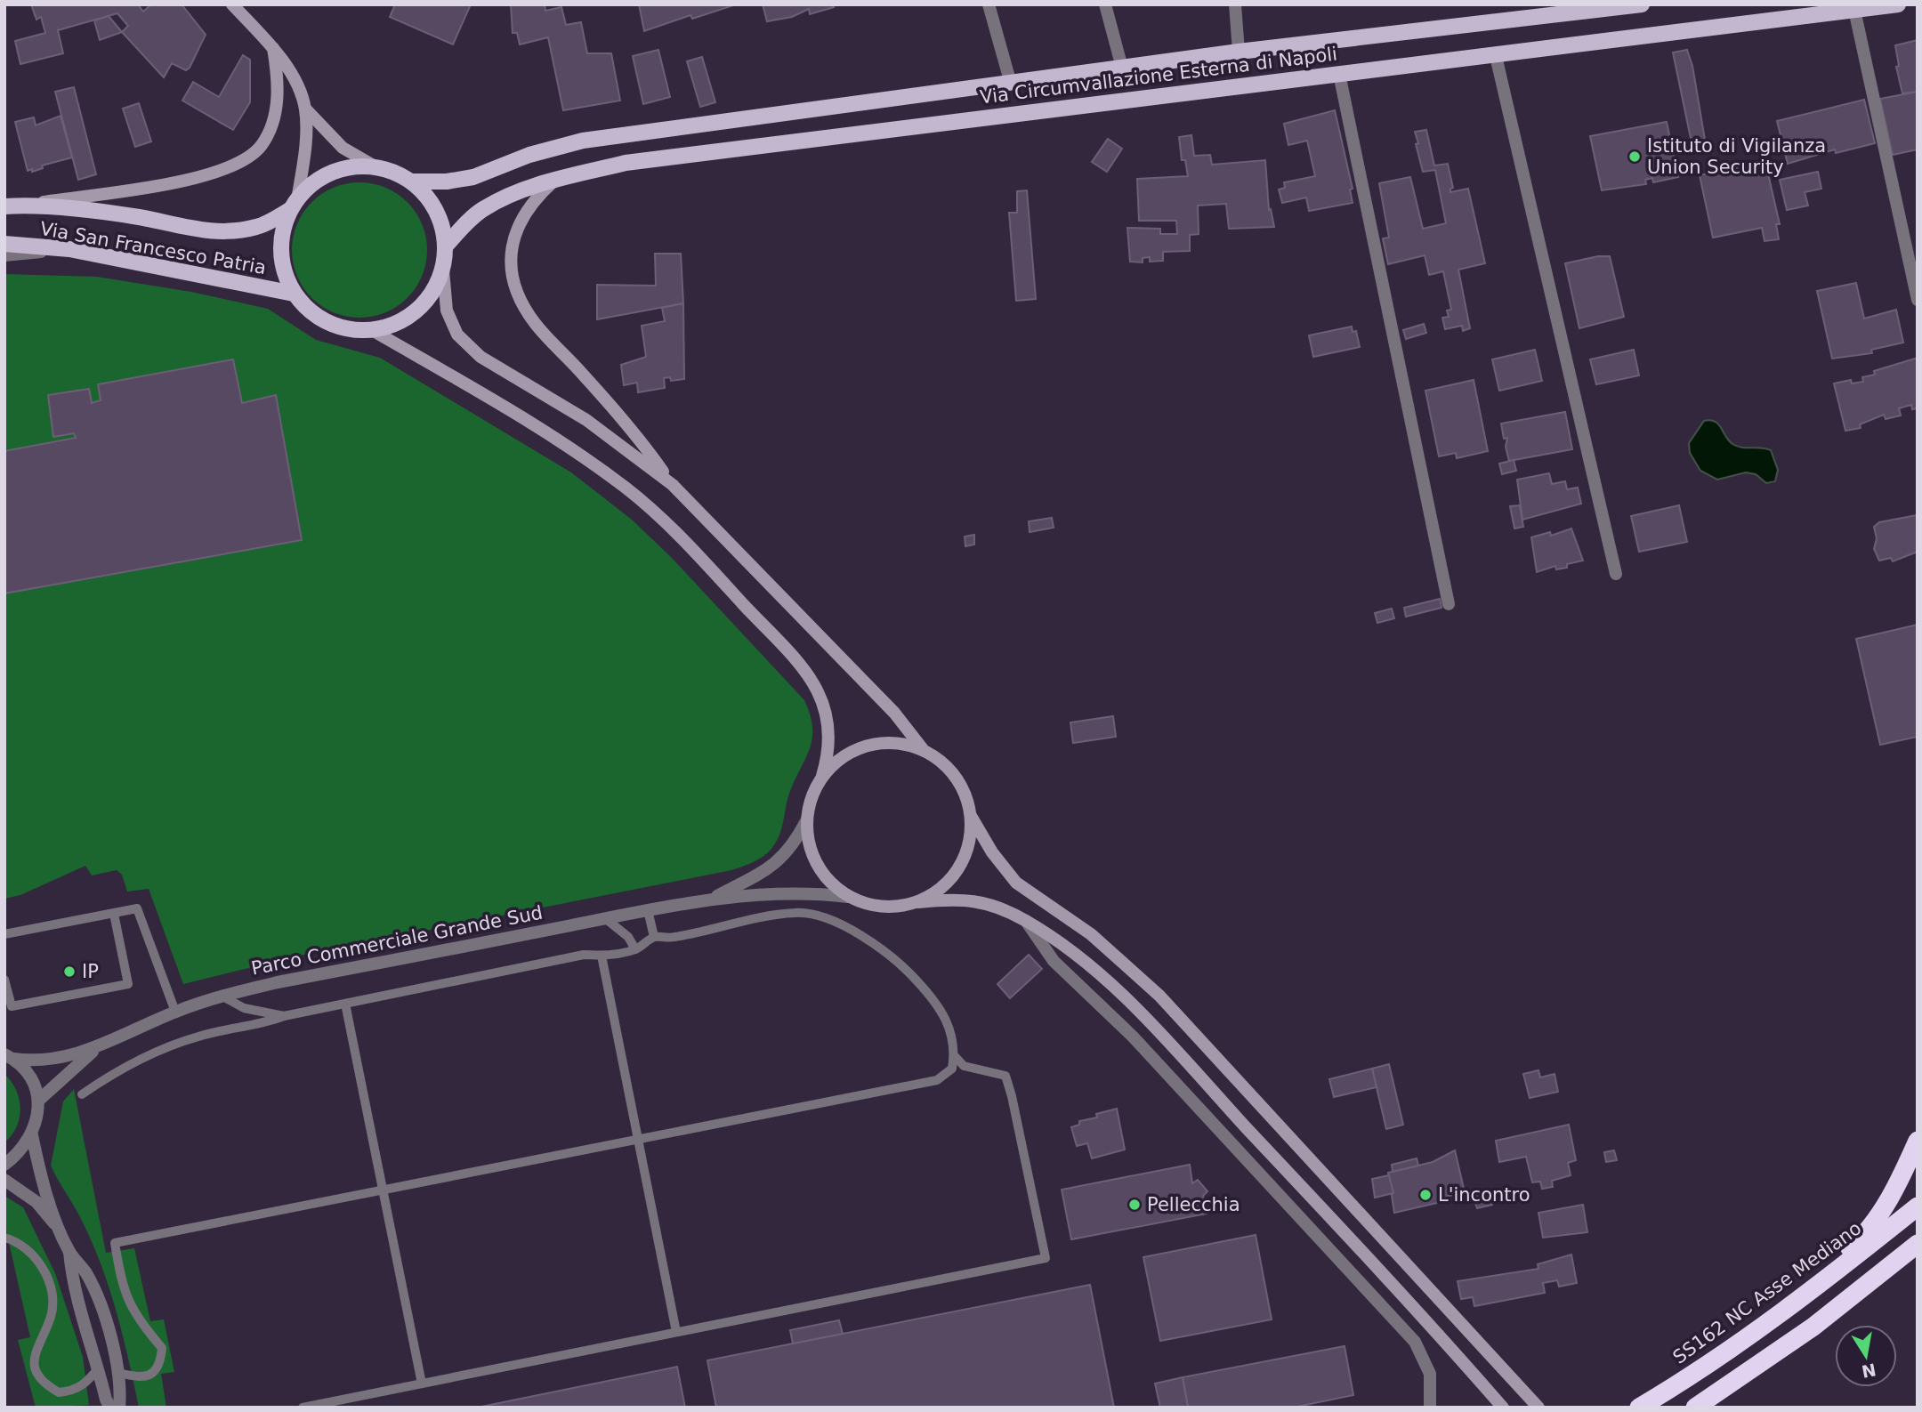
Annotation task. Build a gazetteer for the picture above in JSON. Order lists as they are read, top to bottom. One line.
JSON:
{"streets":{"highway":["SS162 NC Asse Mediano"],"main road":["Via Circumvallazione Esterna di Napoli","Via San Francesco Patria"],"street":["Parco Commerciale Grande Sud"]},"crossings":[["Via Circumvallazione Esterna di Napoli","Via San Francesco Patria"]],"places":["Istituto di Vigilanza Union Security","IP","L'incontro","Pellecchia"],"north":"bottom"}
